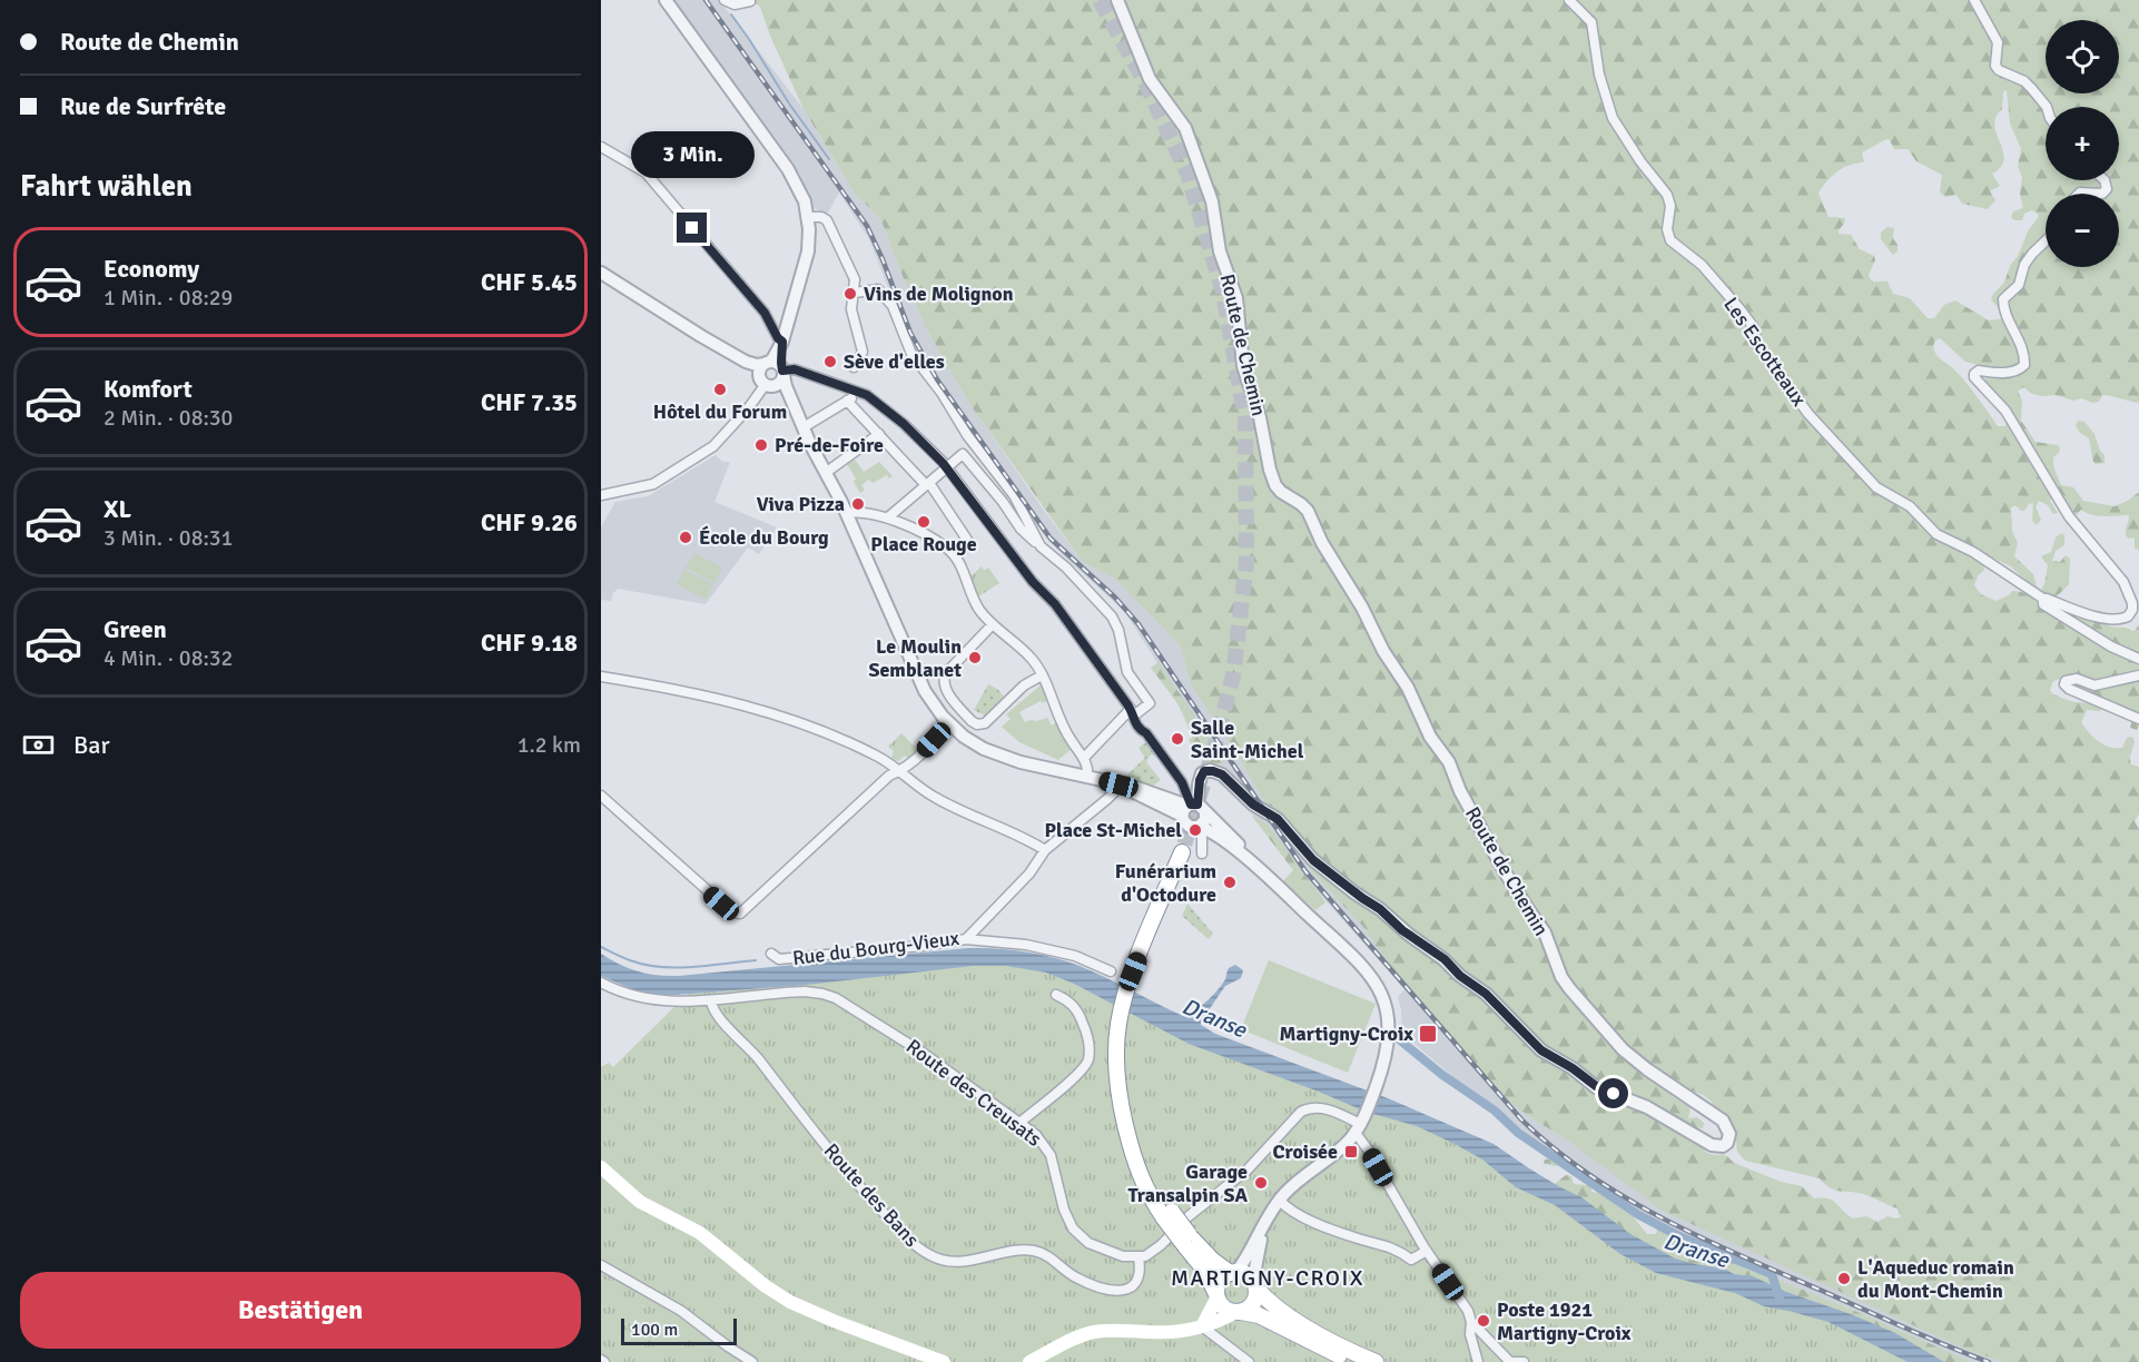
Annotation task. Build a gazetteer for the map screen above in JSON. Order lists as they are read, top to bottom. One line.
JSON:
{"streets":{"street":["Route de Chemin","Les Escotteaux","Rue du Bourg-Vieux","Route des Creusats","Route des Bans"]},"crossings":[["Route des Creusats","Route des Bans"]],"districts":["MARTIGNY-CROIX"],"water":["Dranse"],"places":{"other":["Vins de Molignon","Sève d'elles","Hôtel du Forum","Pré-de-Foire","Viva Pizza","Place Rouge","École du Bourg","Le Moulin Semblanet","Salle Saint-Michel","Place St-Michel","Funérarium d'Octodure","Garage Transalpin SA","L'Aqueduc romain du Mont-Chemin","Poste 1921 Martigny-Croix"],"transit":["Martigny-Croix","Croisée"]},"scale_bar":"100 m","page":{"banner":["Route de Chemin","Rue de Surfrête"],"map_buttons":["+","−"],"bubble":"3 Min.","heading":"Fahrt wählen","list":[{"name":"Economy","note":"1 Min. · 08:29","value":"CHF 5.45"},{"name":"Komfort","note":"2 Min. · 08:30","value":"CHF 7.35"},{"name":"XL","note":"3 Min. · 08:31","value":"CHF 9.26"},{"name":"Green","note":"4 Min. · 08:32","value":"CHF 9.18"}],"pay":["Bar","1.2 km"],"buttons":"Bestätigen","scale":"100 m"}}
